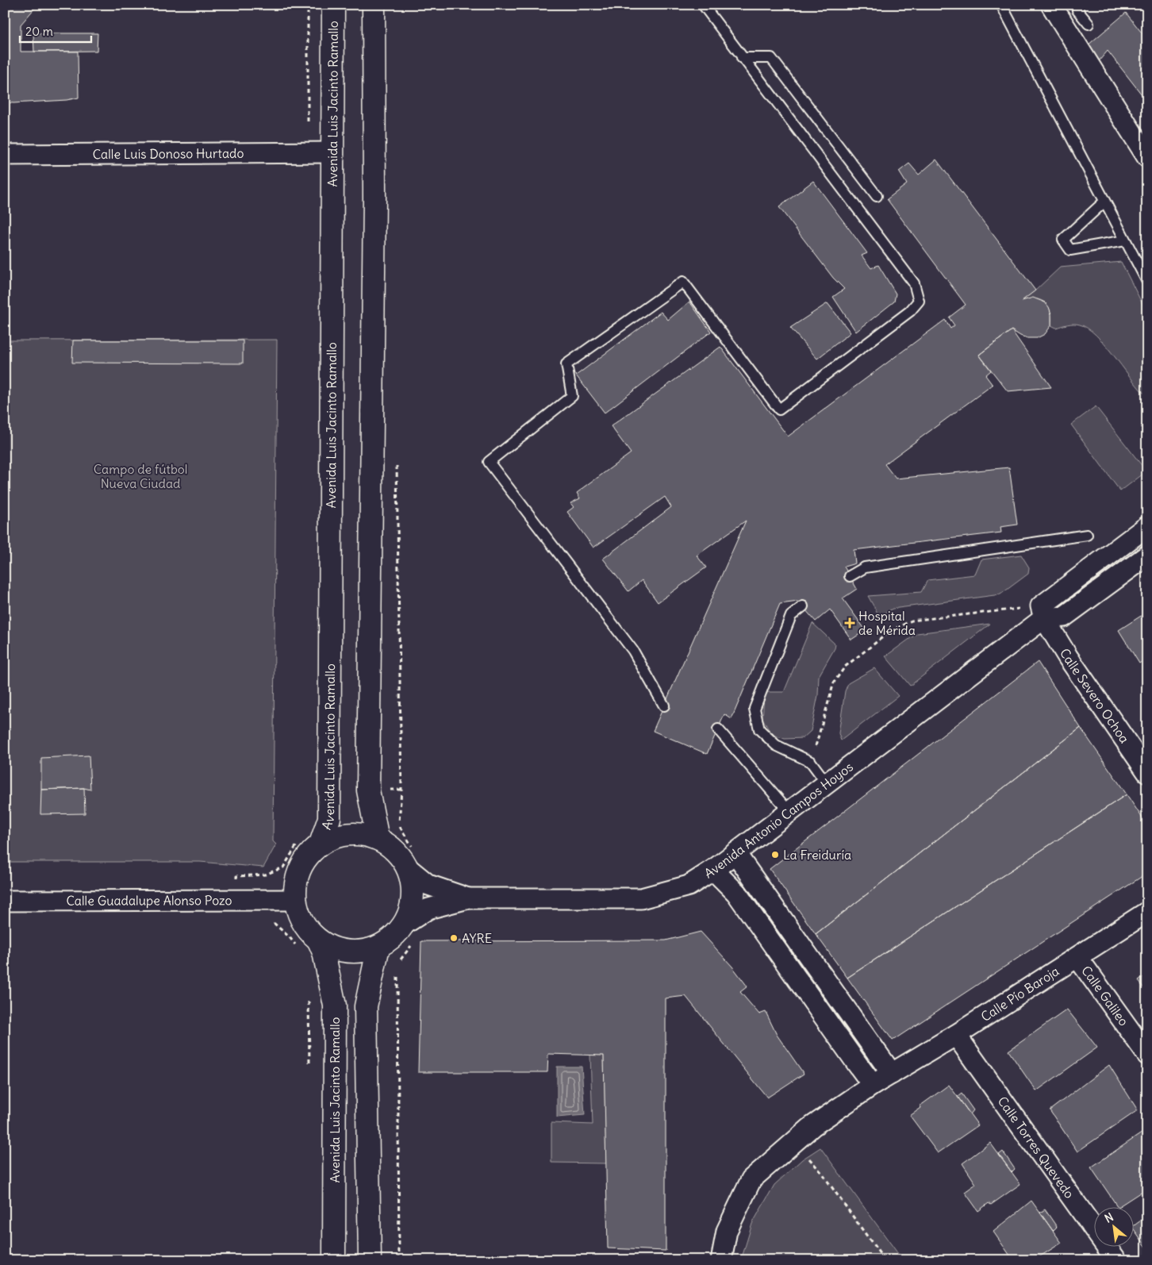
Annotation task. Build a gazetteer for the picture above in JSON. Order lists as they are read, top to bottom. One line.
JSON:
{"streets":{"main road":["Avenida Luis Jacinto Ramallo"],"street":["Calle Luis Donoso Hurtado","Calle Severo Ochoa","Avenida Antonio Campos Hoyos","Calle Guadalupe Alonso Pozo","Calle Pío Baroja","Calle Galileo","Calle Torres Quevedo"]},"crossings":[["Avenida Luis Jacinto Ramallo","Calle Luis Donoso Hurtado"],["Avenida Luis Jacinto Ramallo","Avenida Antonio Campos Hoyos"],["Avenida Luis Jacinto Ramallo","Calle Guadalupe Alonso Pozo"],["Calle Severo Ochoa","Avenida Antonio Campos Hoyos"],["Avenida Antonio Campos Hoyos","Calle Guadalupe Alonso Pozo"],["Calle Pío Baroja","Calle Galileo"],["Calle Pío Baroja","Calle Torres Quevedo"]],"parks":["Campo de fútbol Nueva Ciudad"],"places":{"health":["Hospital de Mérida"],"other":["La Freiduría","AYRE"]},"scale_bar":"20 m","north":"top left"}
